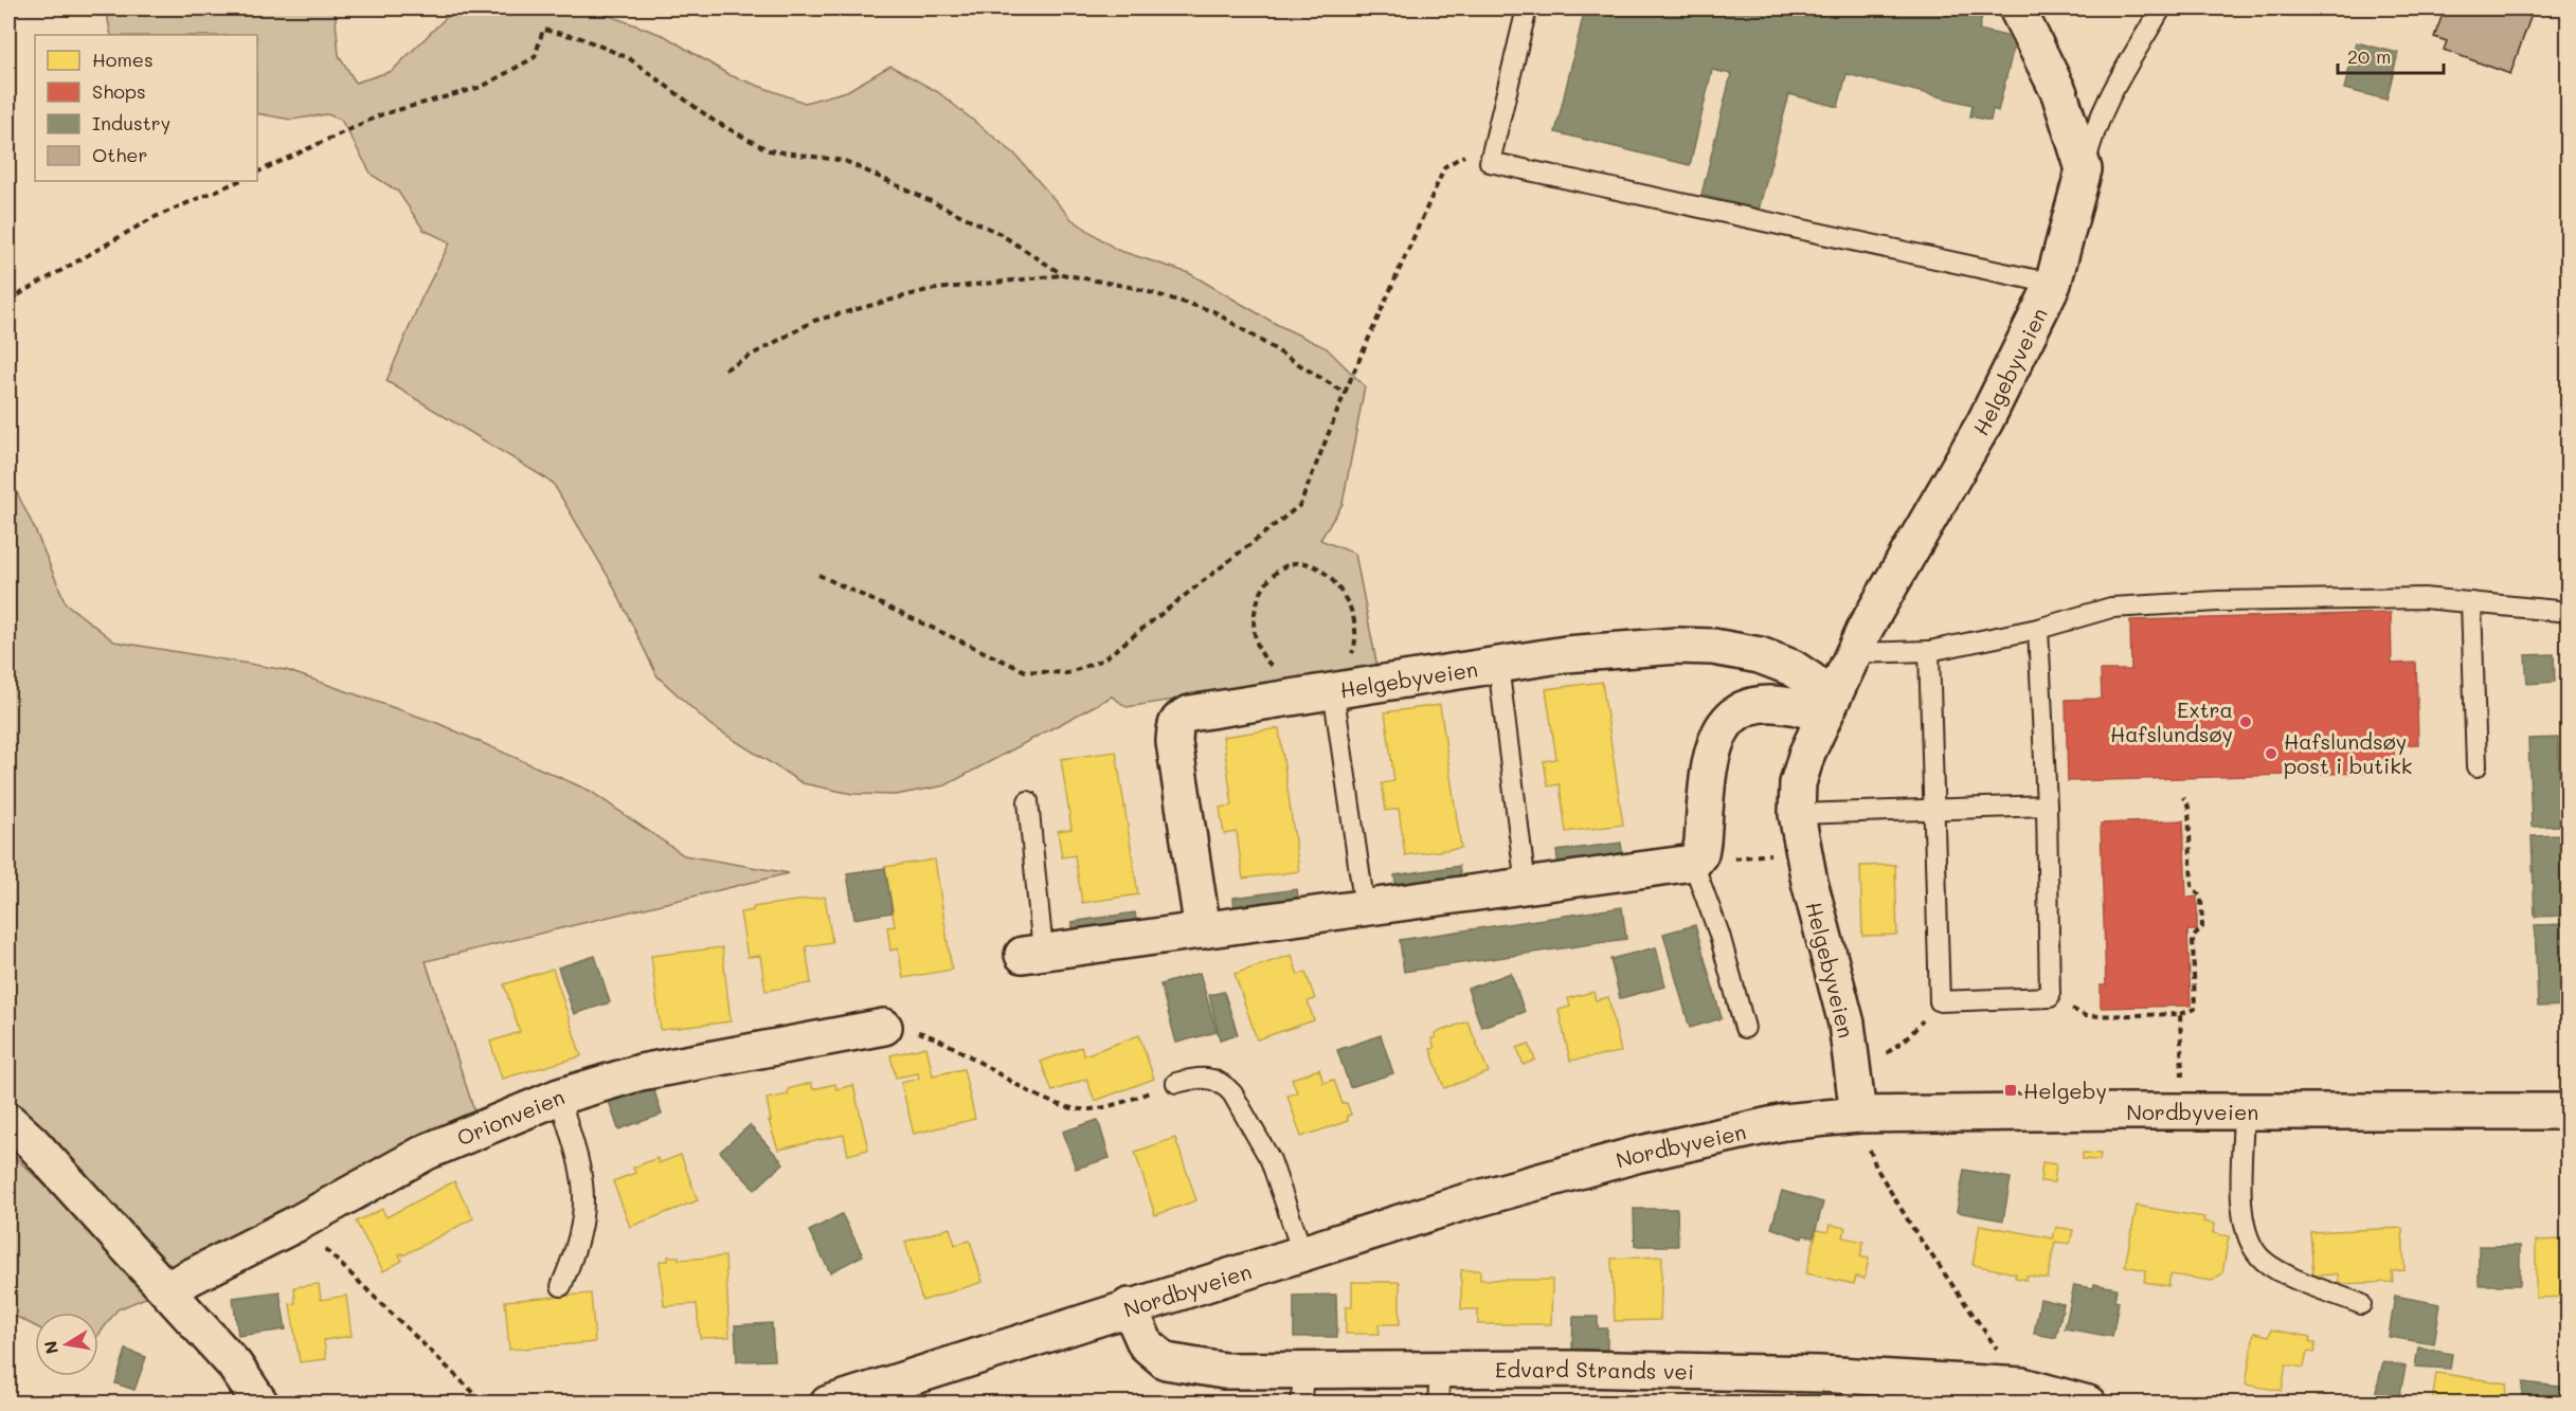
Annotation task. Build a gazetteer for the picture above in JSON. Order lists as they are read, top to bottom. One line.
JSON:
{"streets":{"street":["Helgebyveien","Nordbyveien","Orionveien","Edvard Strands vei"]},"crossings":[["Helgebyveien","Nordbyveien"],["Nordbyveien","Edvard Strands vei"]],"places":{"other":["Extra Hafslundsøy","Hafslundsøy post i butikk"],"transit":["Helgeby"]},"legend":["Homes","Shops","Industry","Other"],"scale_bar":"20 m","north":"left"}
